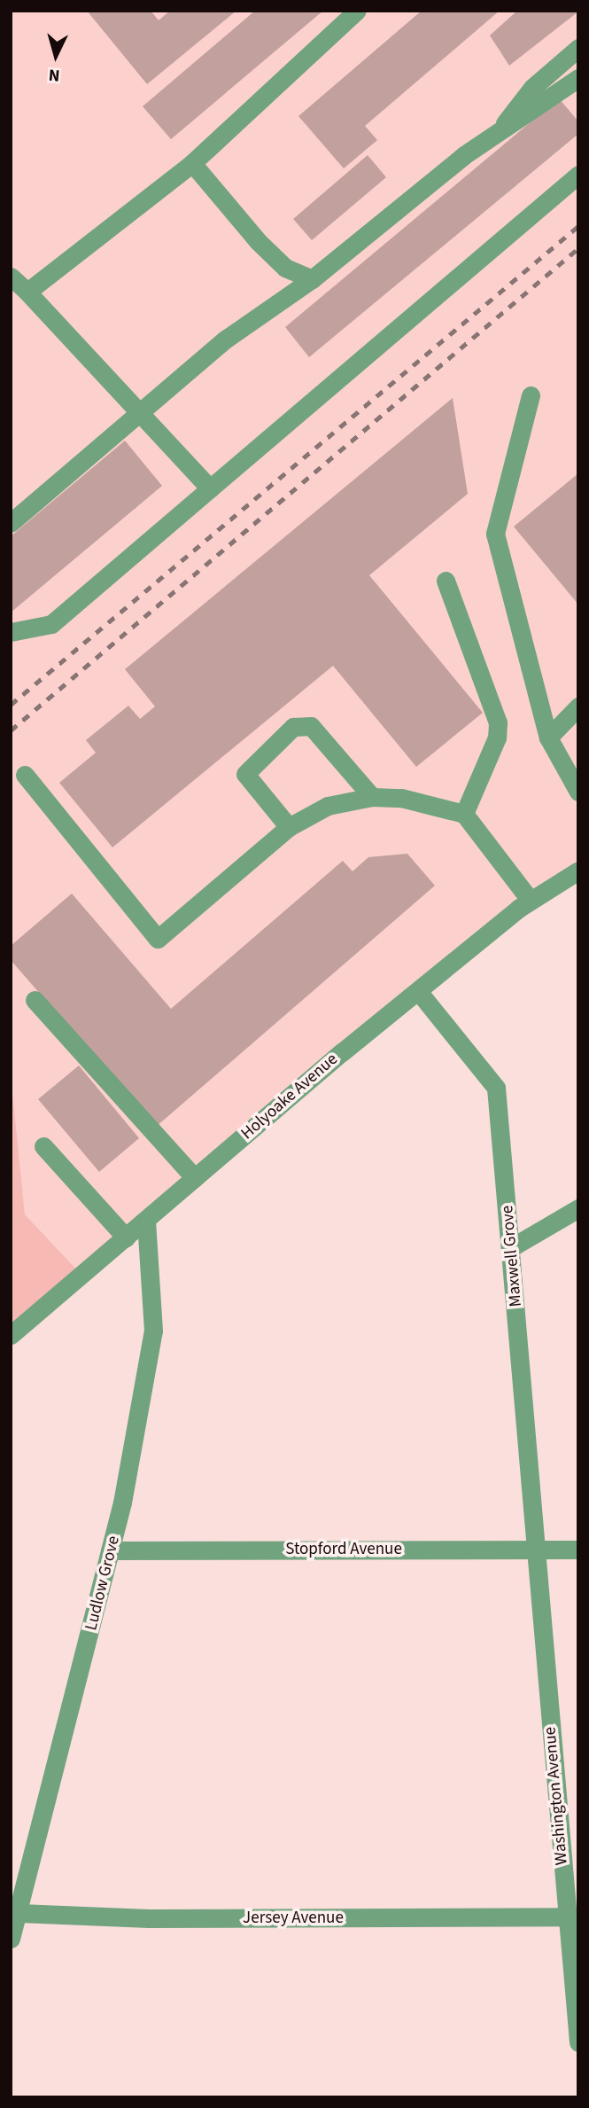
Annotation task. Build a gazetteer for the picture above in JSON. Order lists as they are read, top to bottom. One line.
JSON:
{"streets":{"street":["Holyoake Avenue","Maxwell Grove","Stopford Avenue","Ludlow Grove","Washington Avenue","Jersey Avenue"]},"crossings":[["Holyoake Avenue","Maxwell Grove"],["Holyoake Avenue","Ludlow Grove"],["Maxwell Grove","Stopford Avenue"],["Maxwell Grove","Washington Avenue"],["Stopford Avenue","Ludlow Grove"],["Stopford Avenue","Washington Avenue"],["Ludlow Grove","Jersey Avenue"],["Washington Avenue","Jersey Avenue"]],"north":"bottom"}
